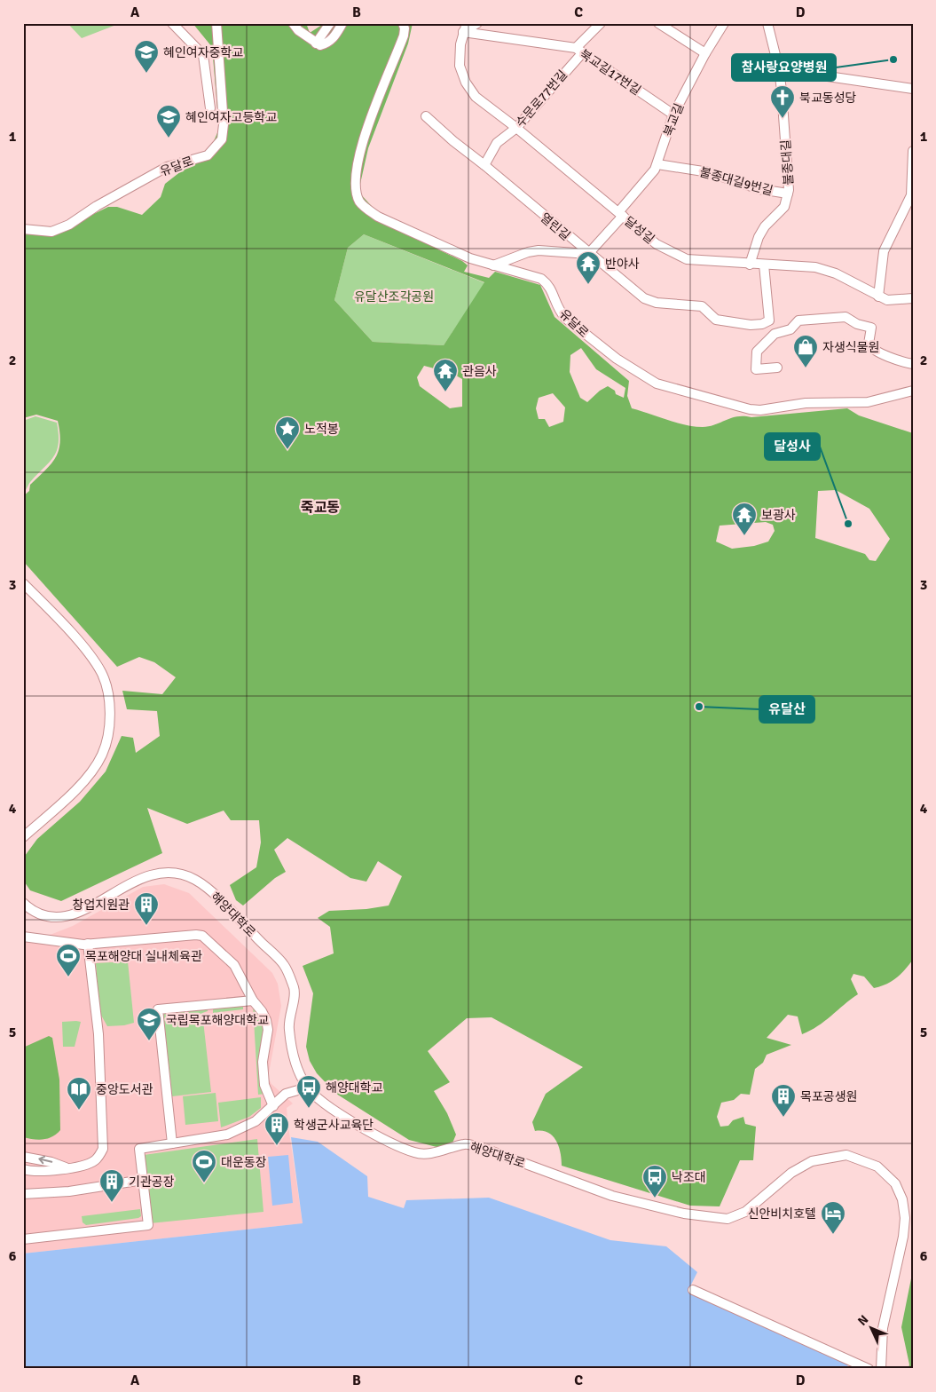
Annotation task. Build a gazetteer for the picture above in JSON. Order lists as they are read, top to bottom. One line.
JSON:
{"streets":{"street":["북교길17번길","수문로77번길","북교길","불종대길","유달로","불종대길9번길","열린길","달성길","해양대학로"]},"crossings":[["북교길17번길","수문로77번길"],["북교길17번길","북교길"],["북교길17번길","달성길"],["수문로77번길","열린길"],["수문로77번길","달성길"],["북교길","불종대길9번길"],["북교길","열린길"],["북교길","달성길"],["불종대길","불종대길9번길"],["불종대길","달성길"],["열린길","달성길"]],"districts":["죽교동"],"parks":["유달산조각공원"],"places":{"other":["참사랑요양병원","달성사","유달산"],"school or university":["혜인여자중학교","혜인여자고등학교","국립목포해양대학교"],"church":["북교동성당"],"temple":["반야사","관음사","보광사"],"shop":["자생식물원"],"place":["노적봉"],"building":["창업지원관","목포공생원","학생군사교육단","기관공장"],"sports":["목포해양대 실내체육관","대운동장"],"bus stop":["해양대학교","낙조대"],"library":["중앙도서관"],"hotel":["신안비치호텔"]},"north":"top left","grid":{"columns":["A","B","C","D"],"rows":["1","2","3","4","5","6"]}}
